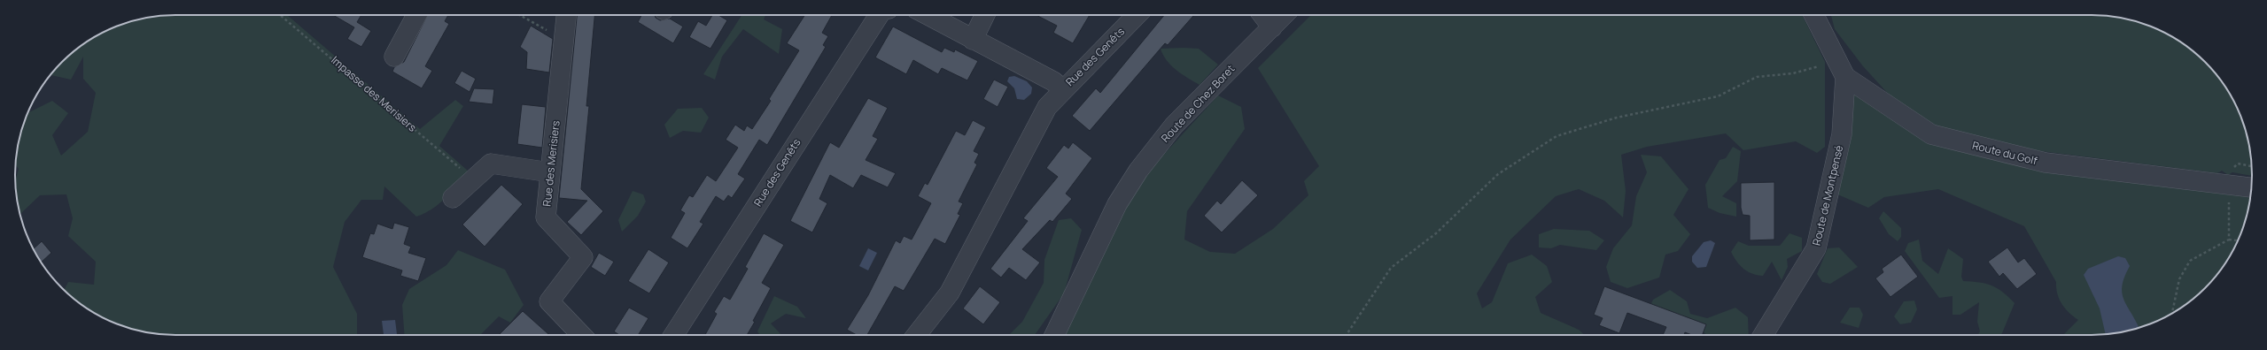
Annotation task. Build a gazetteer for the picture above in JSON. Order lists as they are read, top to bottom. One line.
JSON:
{"streets":{"street":["Rue des Genêts","Route de Chez Boret","Route du Golf","Rue des Merisiers","Route de Montpensé"],"path":["Impasse des Merisiers"]},"crossings":[["Route du Golf","Route de Montpensé"]]}
